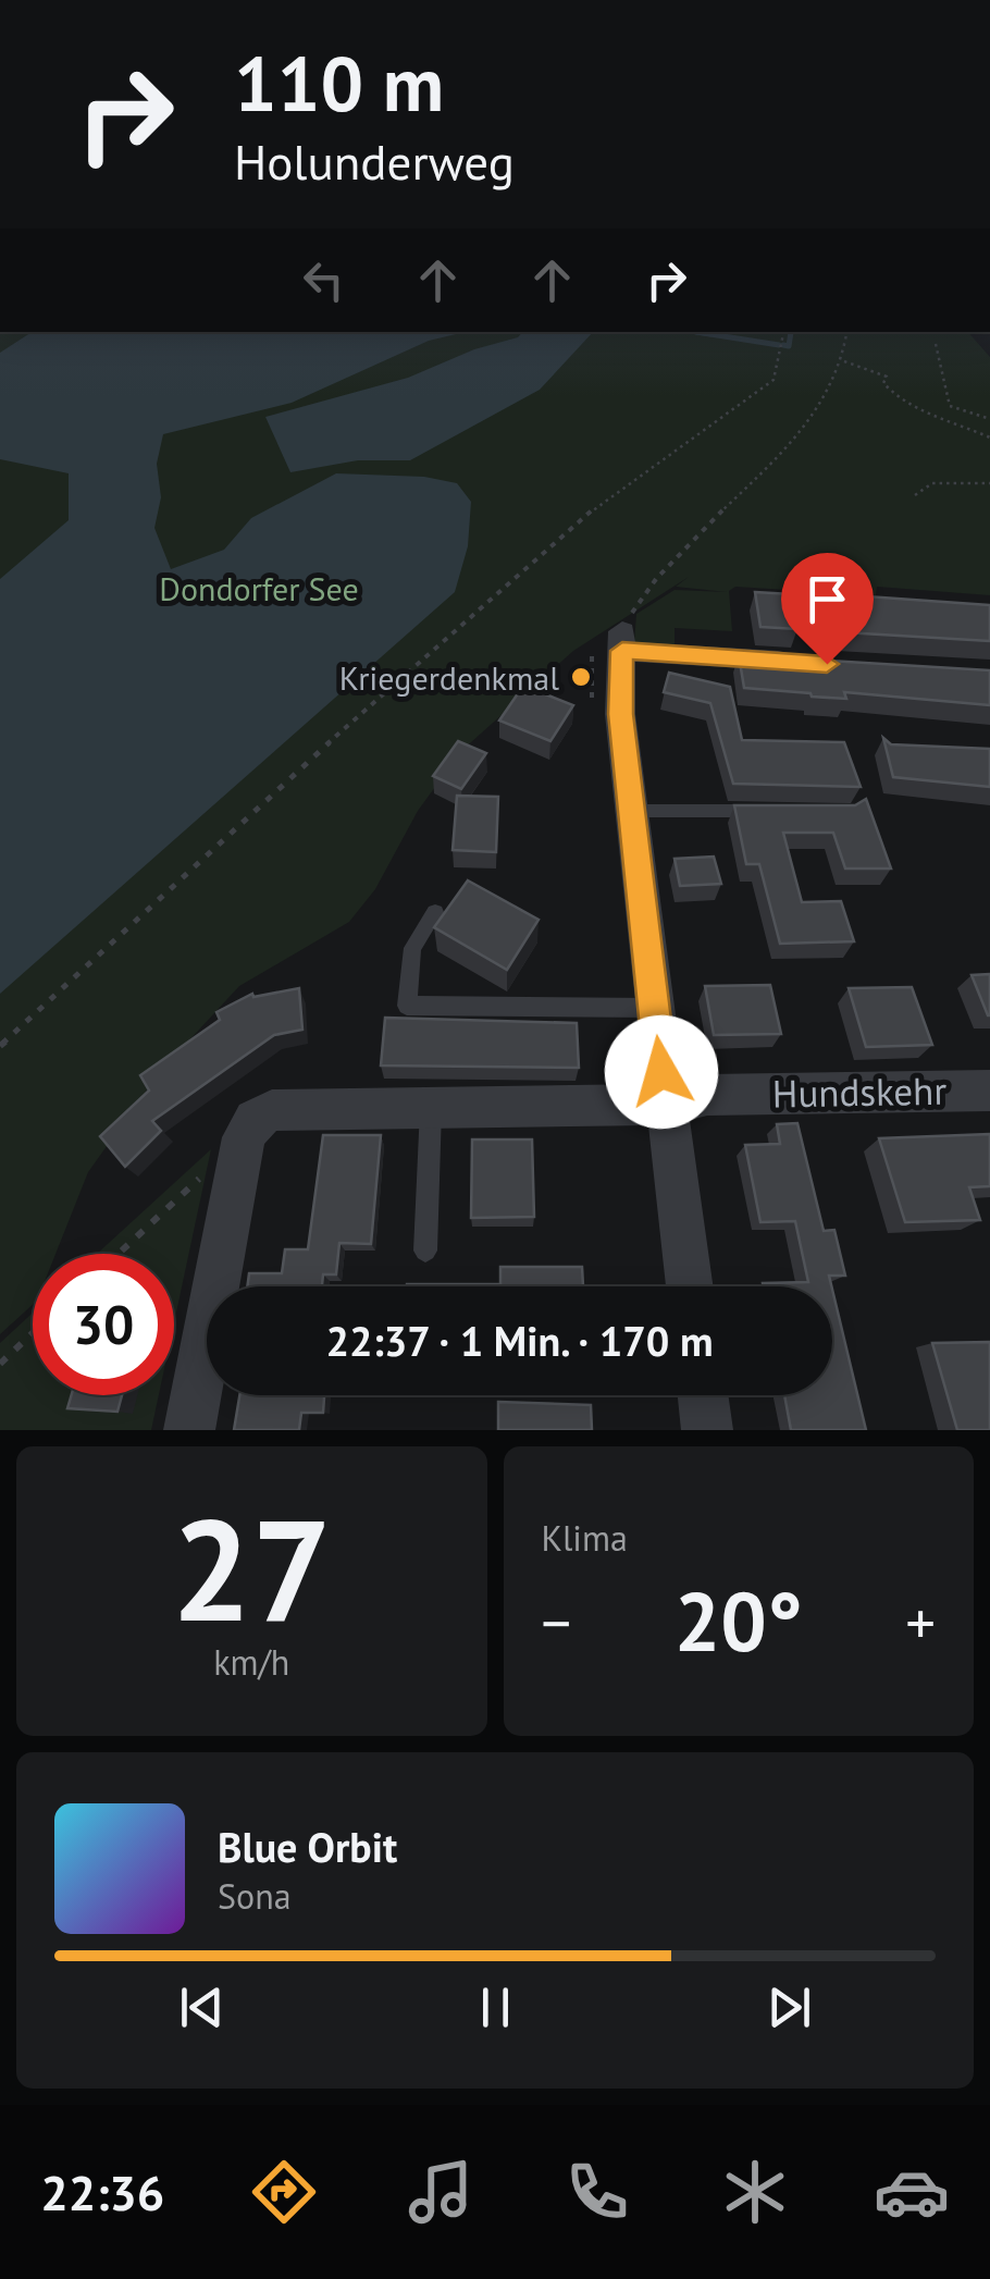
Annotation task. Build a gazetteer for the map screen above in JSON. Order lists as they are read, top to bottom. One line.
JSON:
{"streets":{"street":["Hundskehr"]},"parks":["Dondorfer See"],"places":["Kriegerdenkmal"],"page":{"turn":["110 m","Holunderweg"],"limit":"30","trip":"22:37 · 1 Min. · 170 m","tile":[["27","km/h"],"Klima"],"heat":["−","20°","+"],"song":["Blue Orbit","Sona"],"tabs":"22:36"}}
